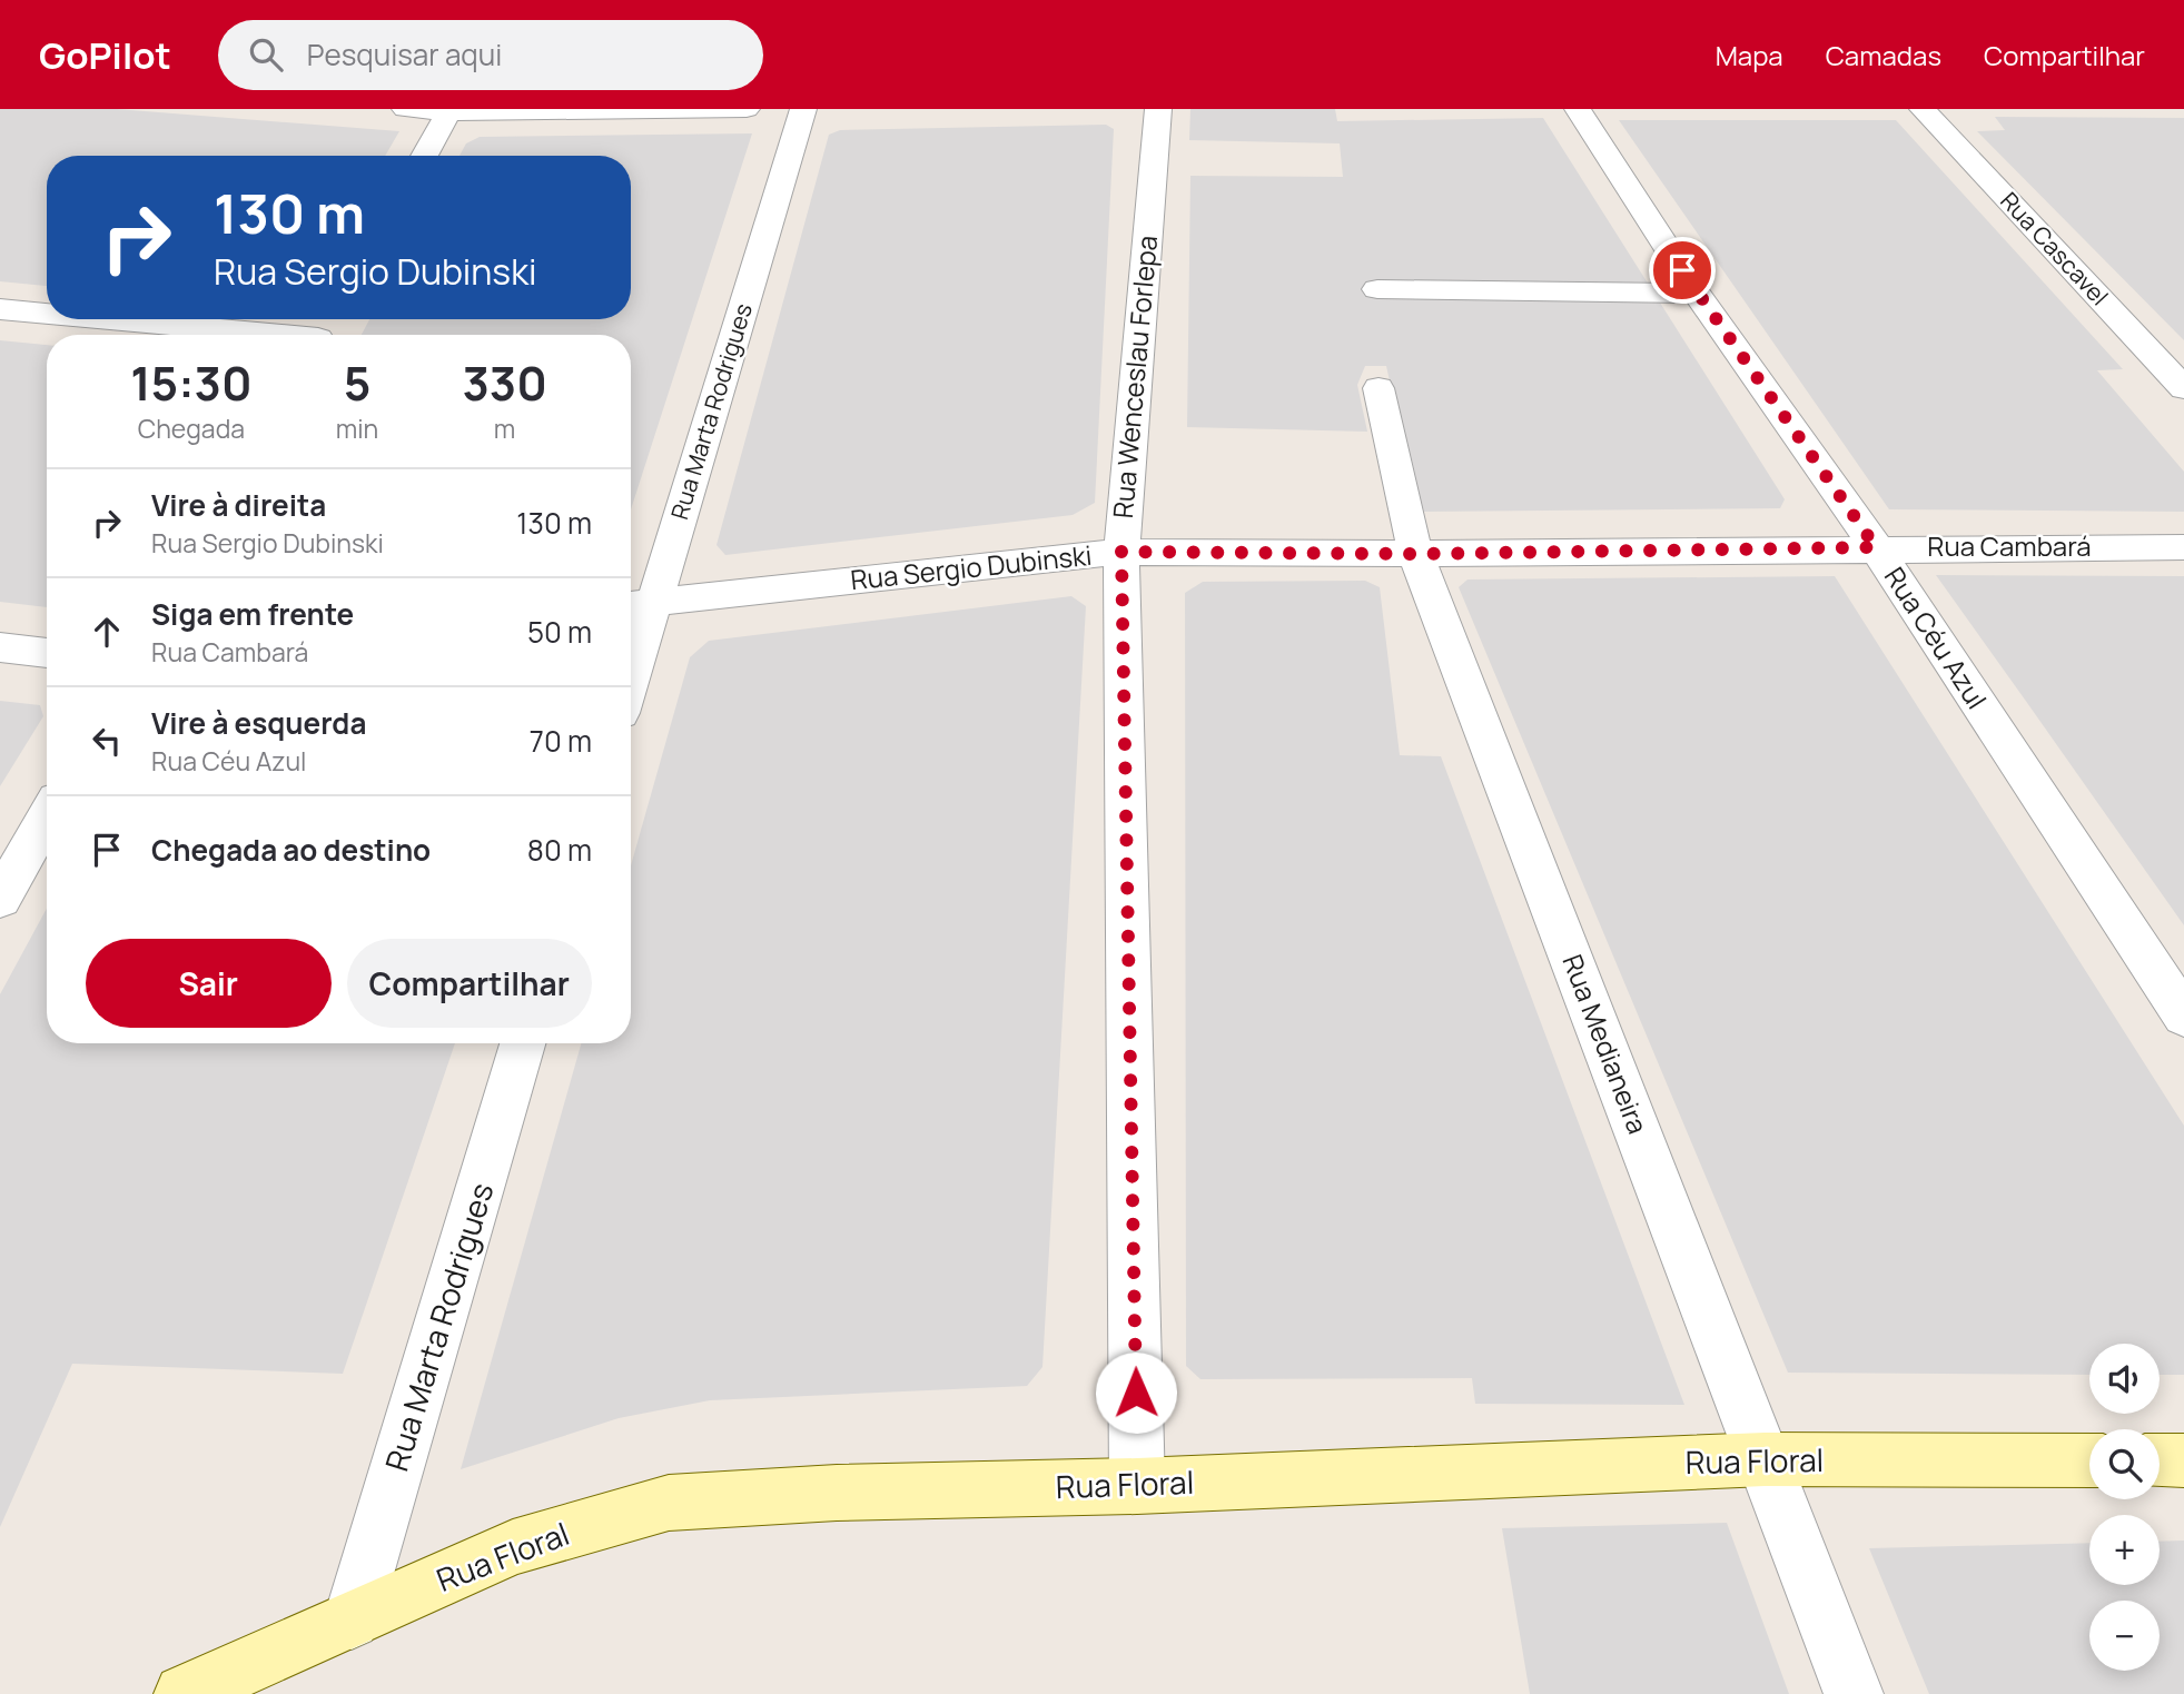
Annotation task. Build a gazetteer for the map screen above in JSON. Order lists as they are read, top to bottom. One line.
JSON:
{"streets":{"street":["Rua Cascavel","Rua Wenceslau Forlepa","Rua Marta Rodrigues","Rua Cambará","Rua Sergio Dubinski","Rua Céu Azul","Rua Medianeira","Rua Floral"]},"crossings":[["Rua Wenceslau Forlepa","Rua Sergio Dubinski"],["Rua Wenceslau Forlepa","Rua Floral"],["Rua Marta Rodrigues","Rua Sergio Dubinski"],["Rua Marta Rodrigues","Rua Floral"],["Rua Cambará","Rua Sergio Dubinski"],["Rua Cambará","Rua Céu Azul"],["Rua Cambará","Rua Medianeira"],["Rua Sergio Dubinski","Rua Medianeira"],["Rua Medianeira","Rua Floral"]],"page":{"header":"GoPilot","search":"Pesquisar aqui","nav":["Mapa","Camadas","Compartilhar"],"turn":["130 m","Rua Sergio Dubinski"],"eta":["15:30","Chegada","5","min","330","m"],"list":[{"name":"Vire à direita","note":"Rua Sergio Dubinski","value":"130 m"},{"name":"Siga em frente","note":"Rua Cambará","value":"50 m"},{"name":"Vire à esquerda","note":"Rua Céu Azul","value":"70 m"},{"name":"Chegada ao destino","value":"80 m"}],"buttons":["Sair","Compartilhar"],"map_buttons":["+","−"]}}
